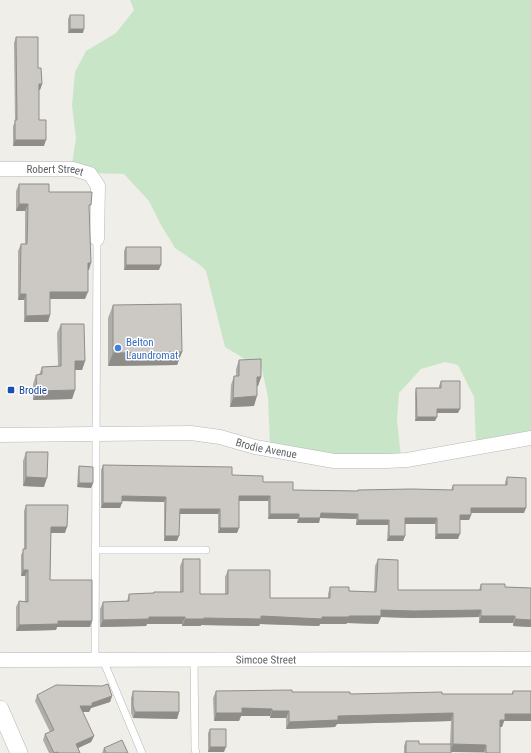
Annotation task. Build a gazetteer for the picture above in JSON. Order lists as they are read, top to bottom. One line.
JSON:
{"streets":{"street":["Robert Street","Brodie Avenue","Simcoe Street"]},"places":{"other":["Belton Laundromat"],"transit":["Brodie"]}}
